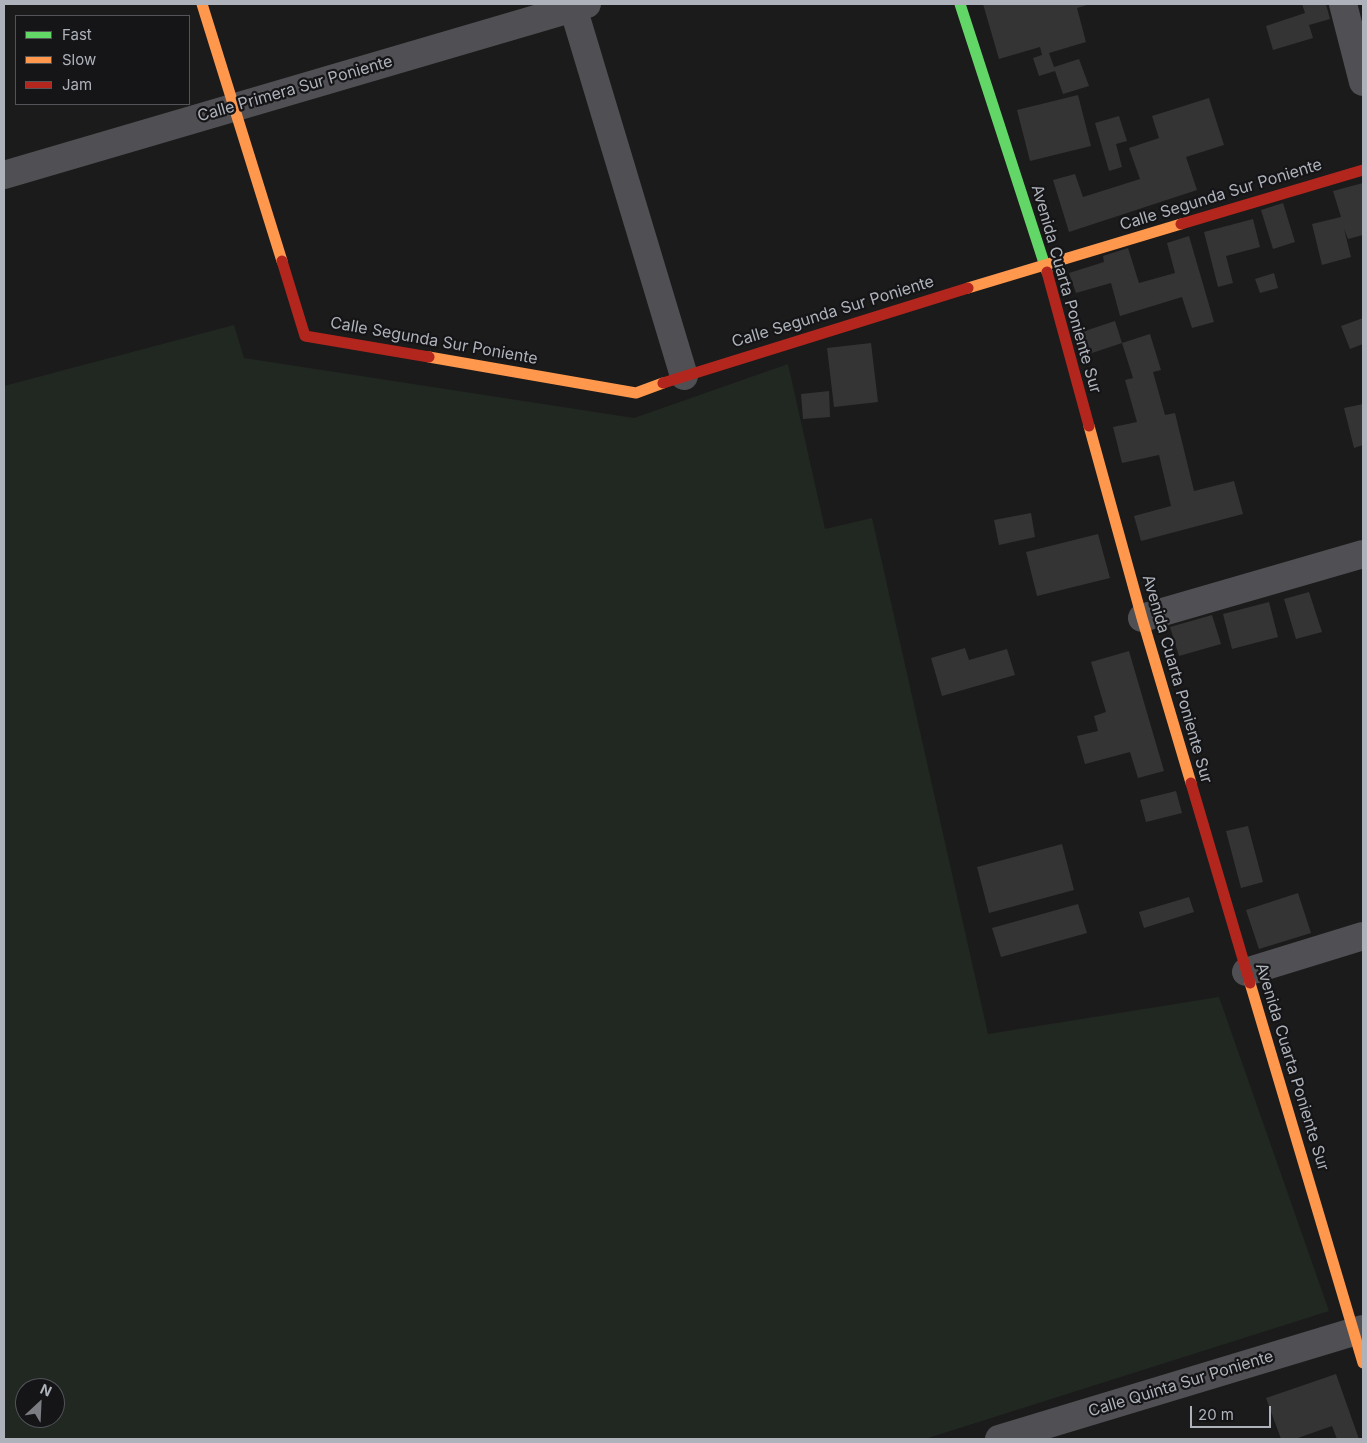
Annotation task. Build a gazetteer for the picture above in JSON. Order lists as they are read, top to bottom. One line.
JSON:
{"streets":{"street":["Calle Primera Sur Poniente","Calle Segunda Sur Poniente","Avenida Cuarta Poniente Sur","Calle Quinta Sur Poniente"]},"crossings":[["Calle Primera Sur Poniente","Calle Segunda Sur Poniente"],["Calle Segunda Sur Poniente","Avenida Cuarta Poniente Sur"],["Avenida Cuarta Poniente Sur","Calle Quinta Sur Poniente"]],"legend":["Fast","Slow","Jam"],"scale_bar":"20 m","north":"top right"}
